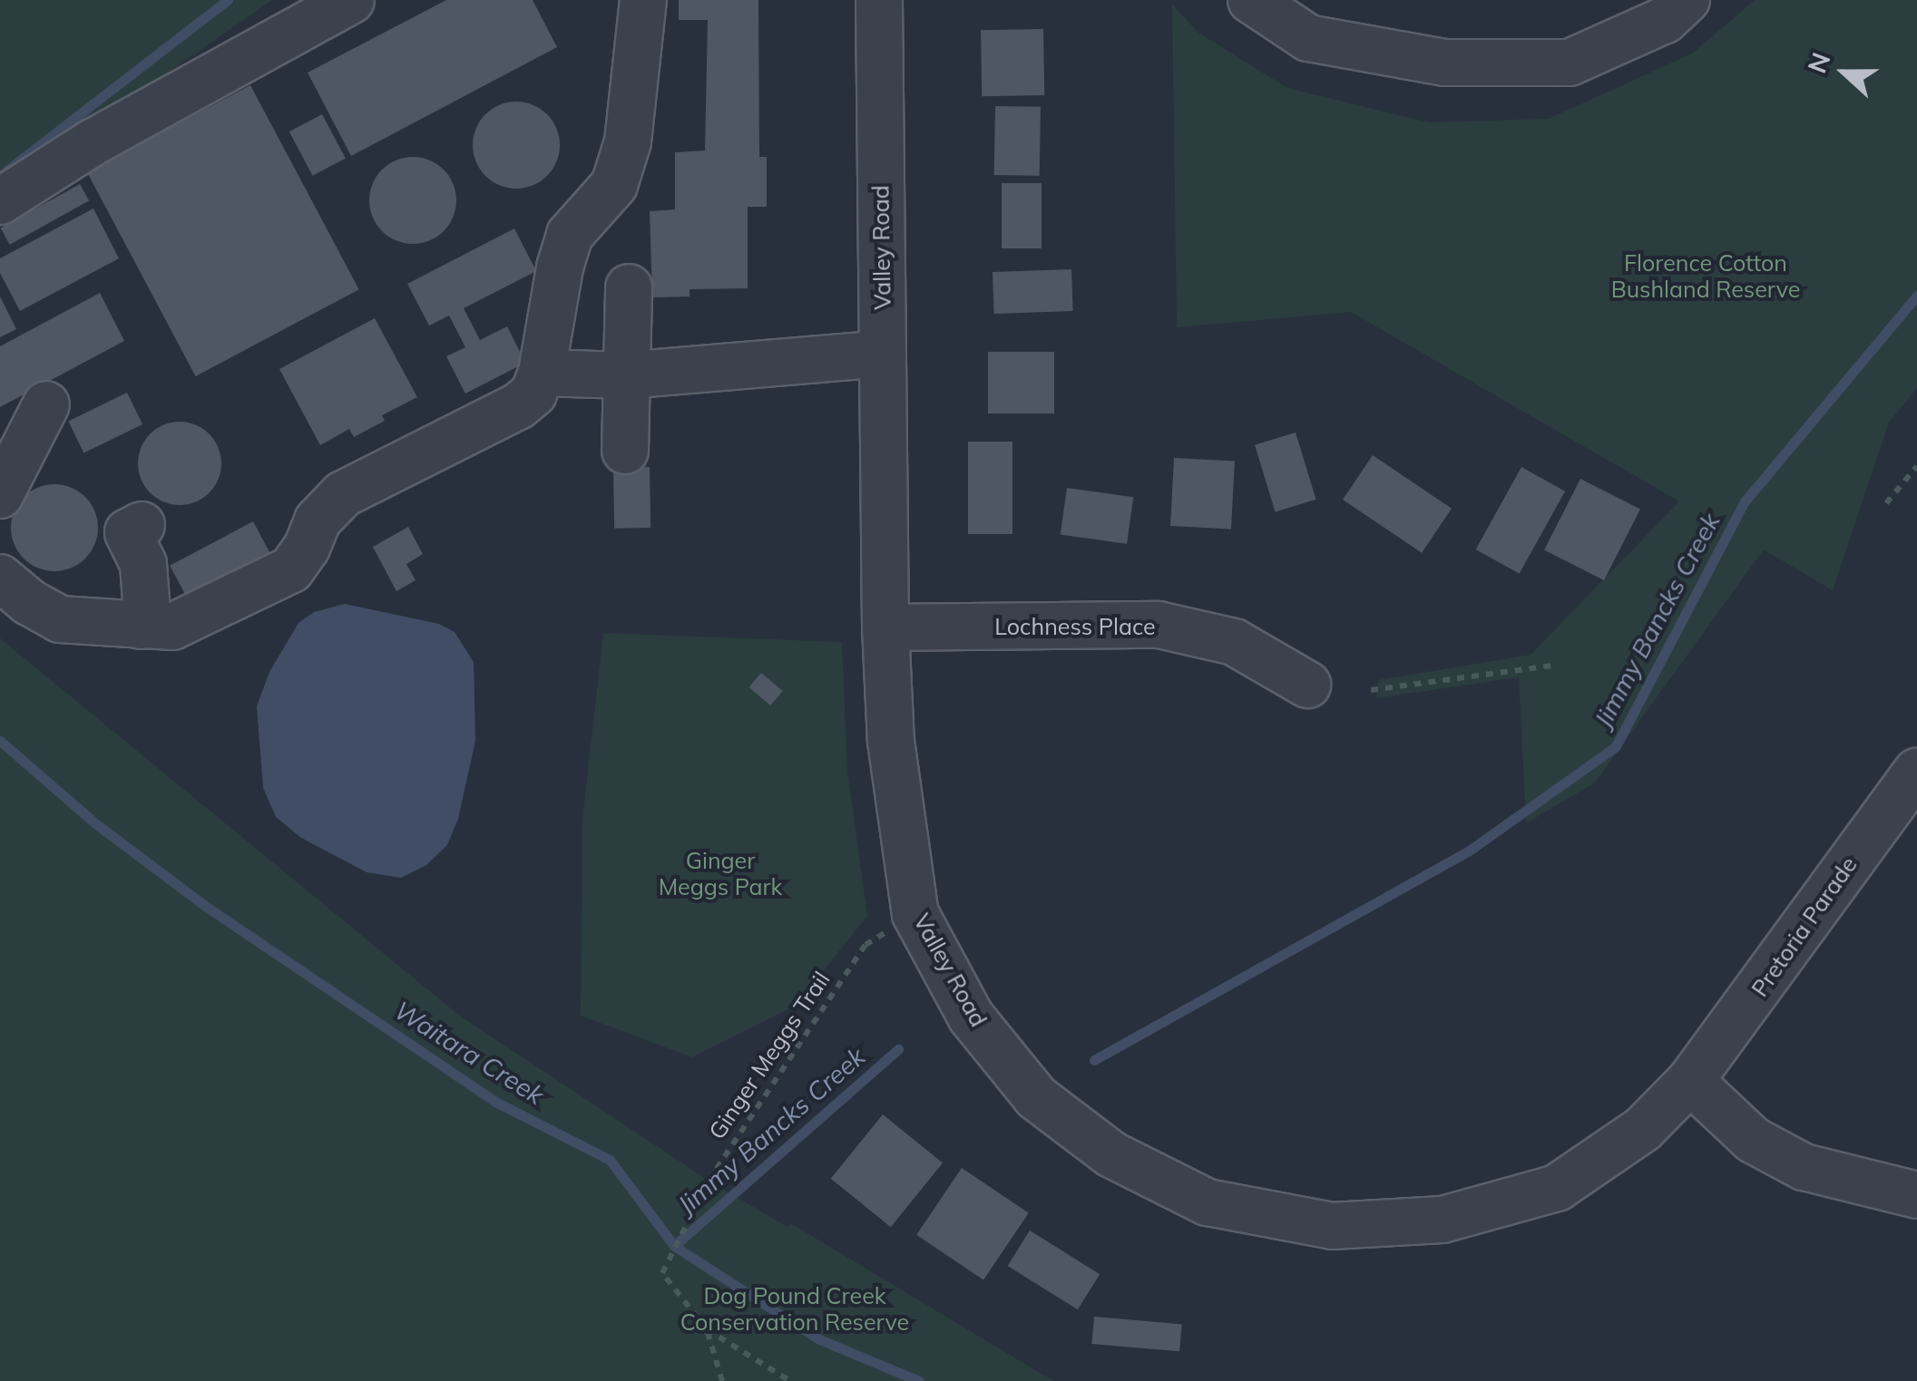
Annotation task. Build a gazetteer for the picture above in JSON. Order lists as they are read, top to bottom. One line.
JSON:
{"streets":{"street":["Valley Road","Lochness Place","Pretoria Parade"],"path":["Ginger Meggs Trail"]},"crossings":[["Valley Road","Lochness Place"],["Valley Road","Pretoria Parade"],["Valley Road","Ginger Meggs Trail"]],"water":["Jimmy Bancks Creek","Waitara Creek"],"parks":["Florence Cotton Bushland Reserve","Ginger Meggs Park","Dog Pound Creek Conservation Reserve"],"north":"left"}
